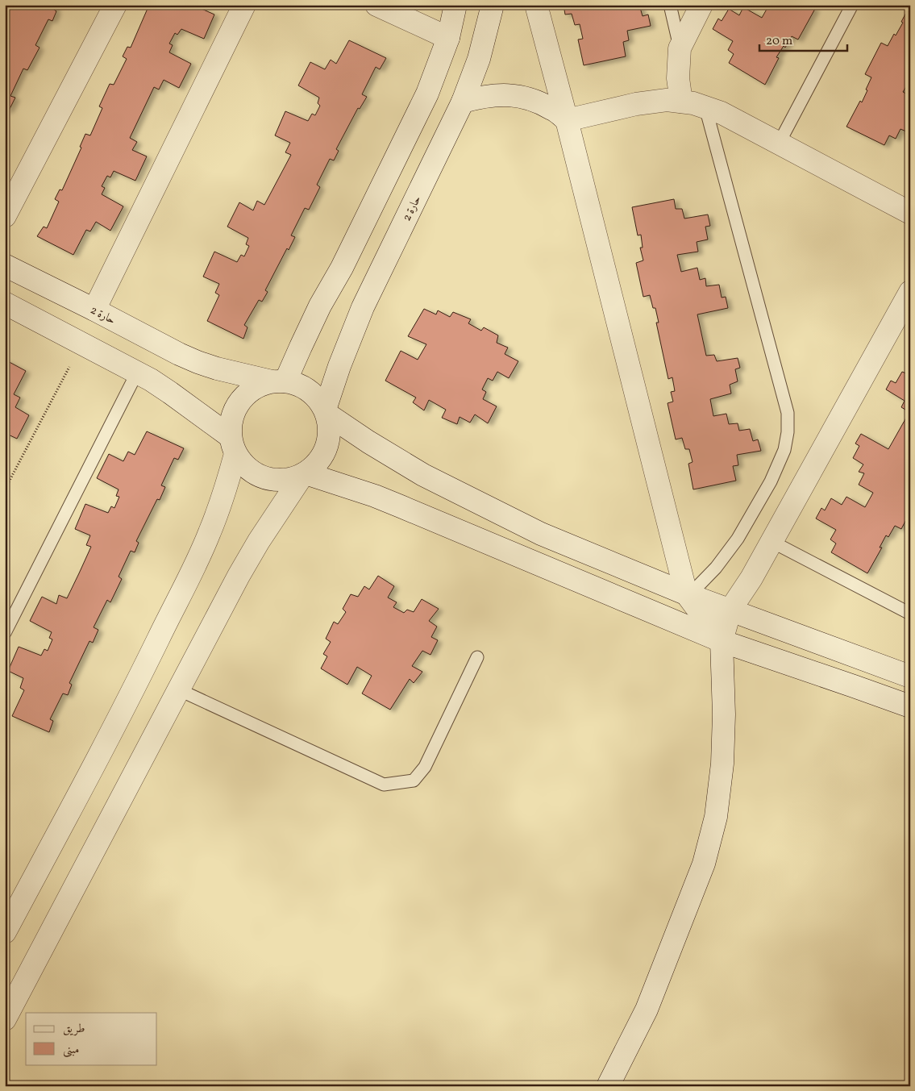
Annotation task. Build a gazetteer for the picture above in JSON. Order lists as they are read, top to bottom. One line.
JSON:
{"streets":{"street":["حارة 2"]},"legend":["طريق","مبنى"],"scale_bar":"20 m"}
